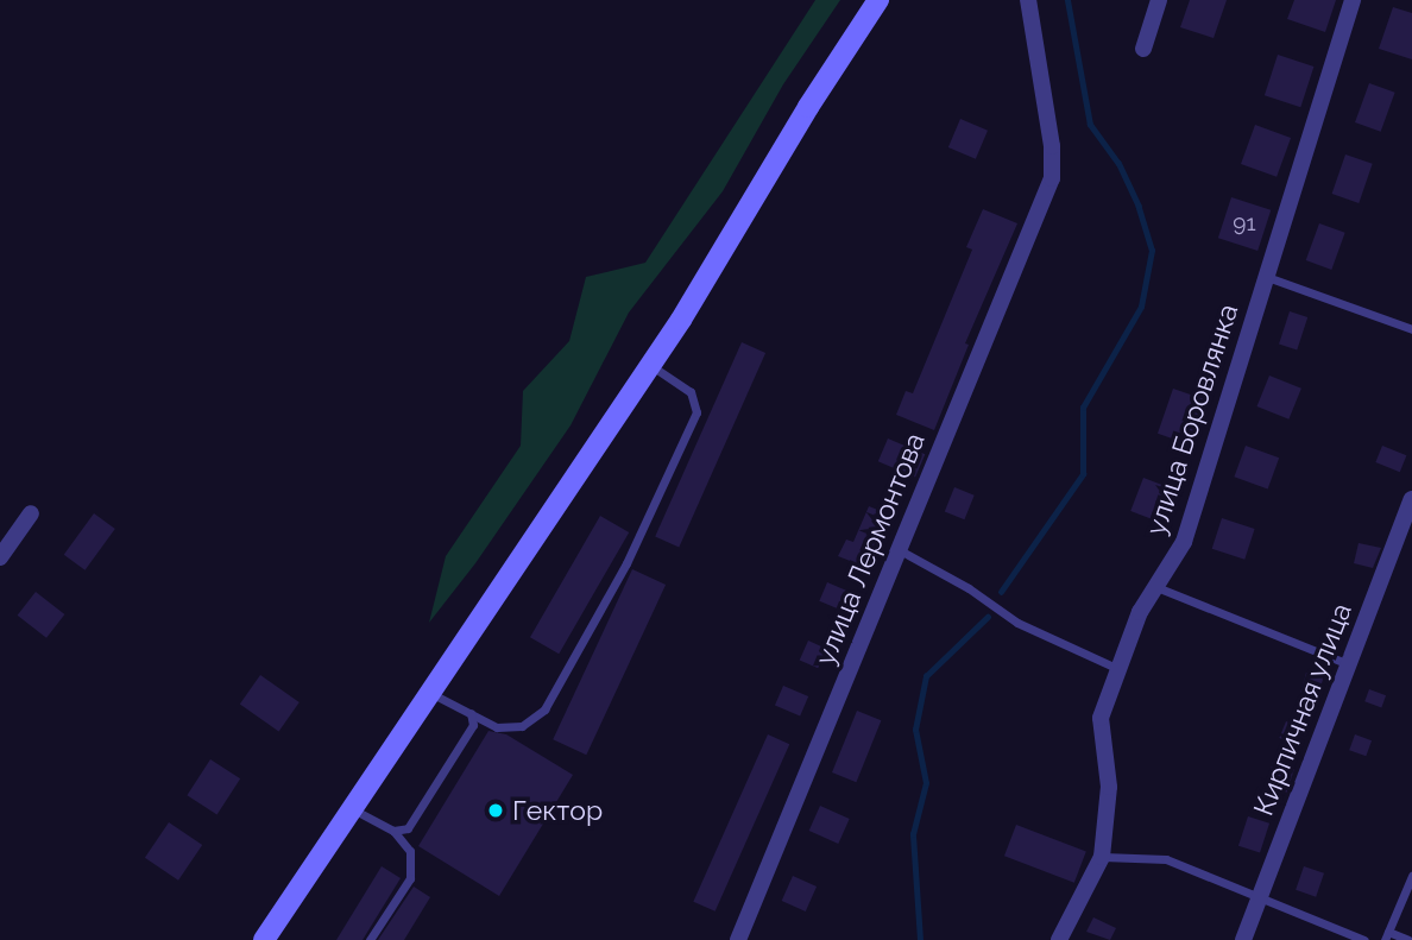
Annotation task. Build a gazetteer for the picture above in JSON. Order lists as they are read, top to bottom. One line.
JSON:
{"streets":{"street":["улица Боровлянка","улица Лермонтова","Кирпичная улица"]},"places":["Гектор"],"house_numbers":["91"]}
